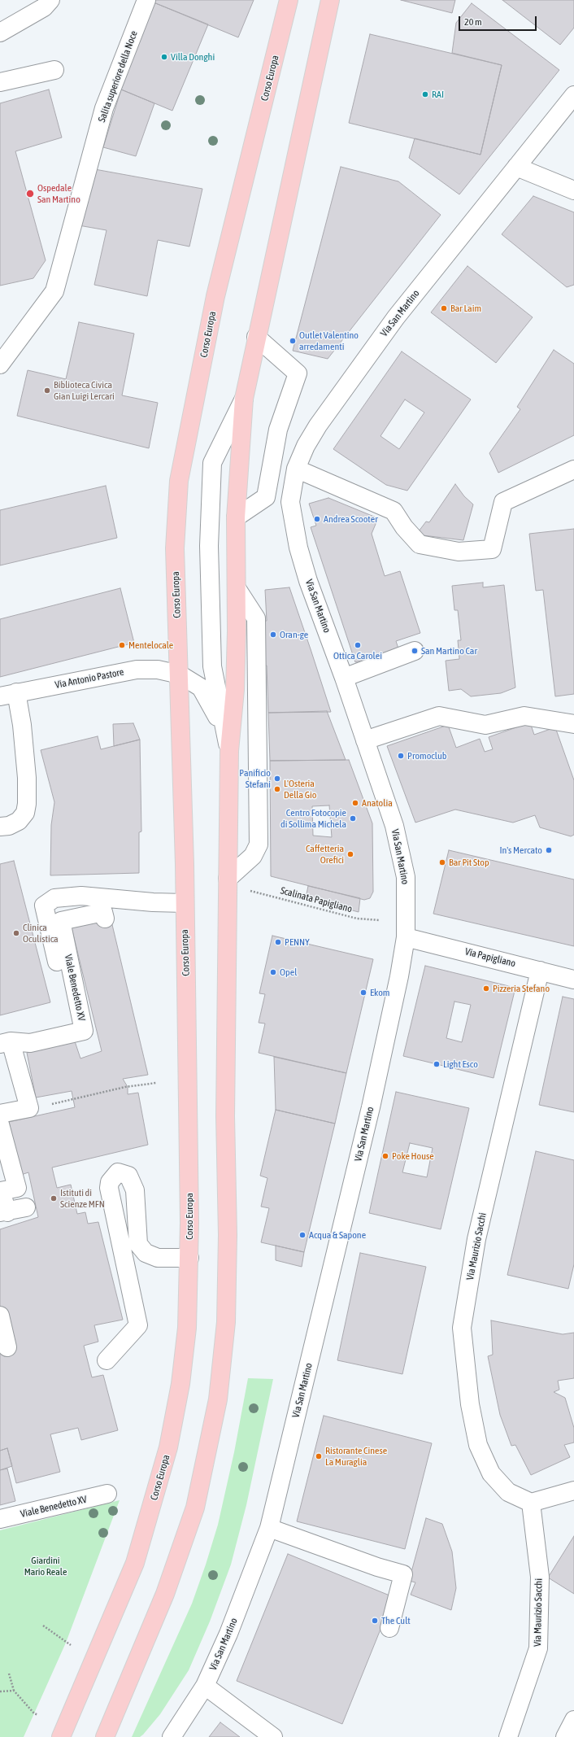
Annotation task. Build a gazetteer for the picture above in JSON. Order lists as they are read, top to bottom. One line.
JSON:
{"streets":{"main road":["Corso Europa"],"street":["Salita superiore della Noce","Via San Martino","Via Antonio Pastore","Via Papigliano","Viale Benedetto XV","Via Maurizio Sacchi"],"path":["Scalinata Papigliano"]},"crossings":[["Corso Europa","Via Antonio Pastore"],["Via San Martino","Via Papigliano"],["Via Papigliano","Via Maurizio Sacchi"]],"parks":["Giardini Mario Reale"],"places":["Villa Donghi","RAI","Ospedale San Martino","Bar Laim","Outlet Valentino arredamenti","Biblioteca Civica Gian Luigi Lercari","Andrea Scooter","Oran-ge","Mentelocale","Ottica Carolei","San Martino Car","Promoclub","Panificio Stefani","L'Osteria Della Gio","Anatolia","Centro Fotocopie di Sollima Michela","In's Mercato","Caffetteria Orefici","Bar Pit Stop","Clinica Oculistica","PENNY","Opel","Pizzeria Stefano","Ekom","Light Esco","Poke House","Istituti di Scienze MFN","Acqua & Sapone","Ristorante Cinese La Muraglia","The Cult"],"scale_bar":"20 m"}
